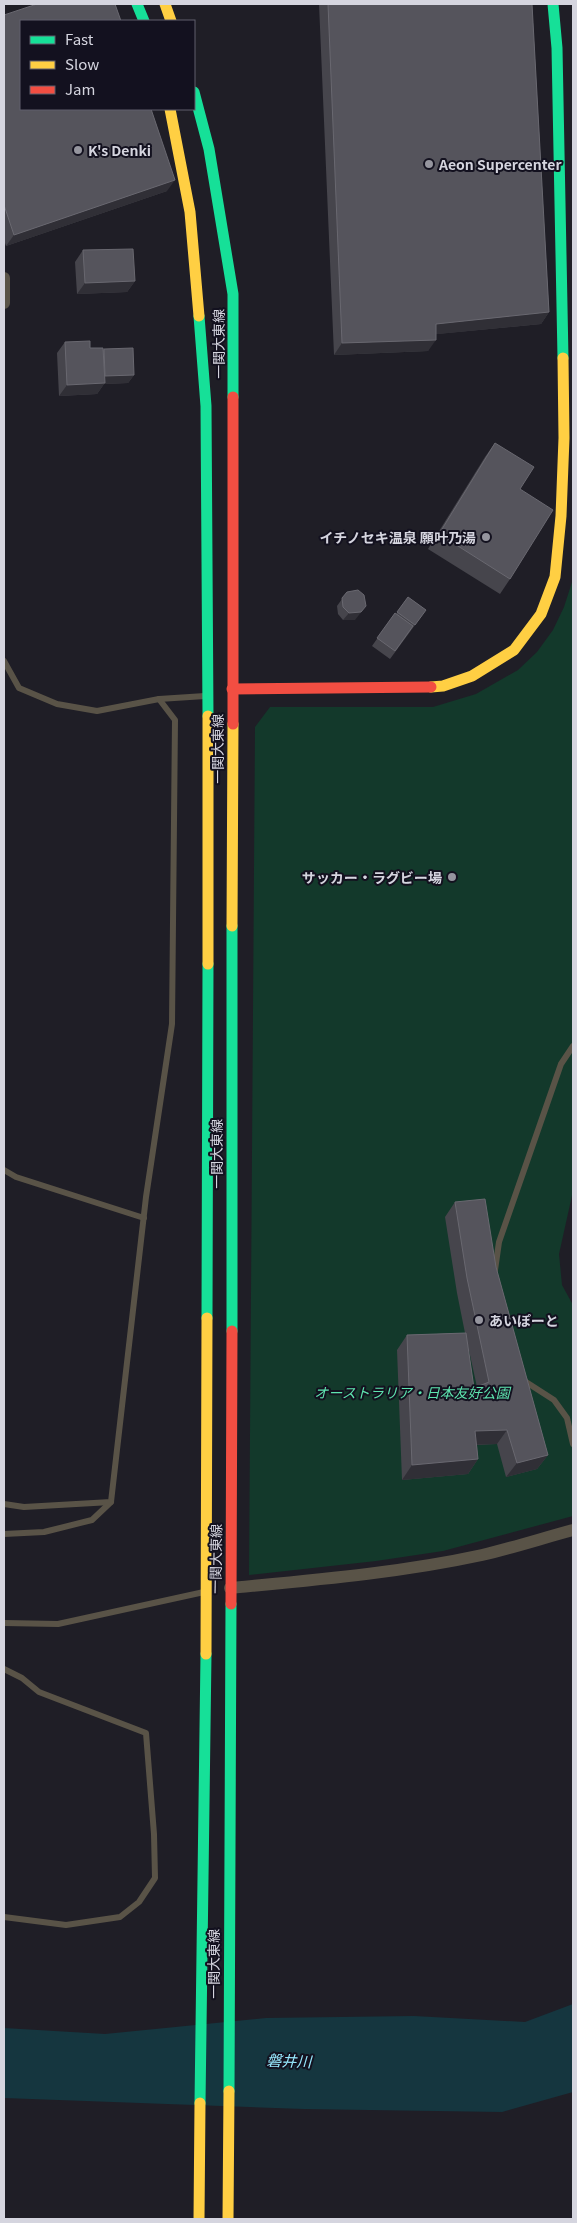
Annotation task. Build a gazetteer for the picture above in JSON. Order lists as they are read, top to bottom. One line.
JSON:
{"streets":{"main road":["一関大東線"]},"water":["磐井川"],"parks":["オーストラリア・日本友好公園"],"places":["K's Denki","Aeon Supercenter","イチノセキ温泉 願叶乃湯","サッカー・ラグビー場","あいぽーと"],"legend":["Fast","Slow","Jam"]}
